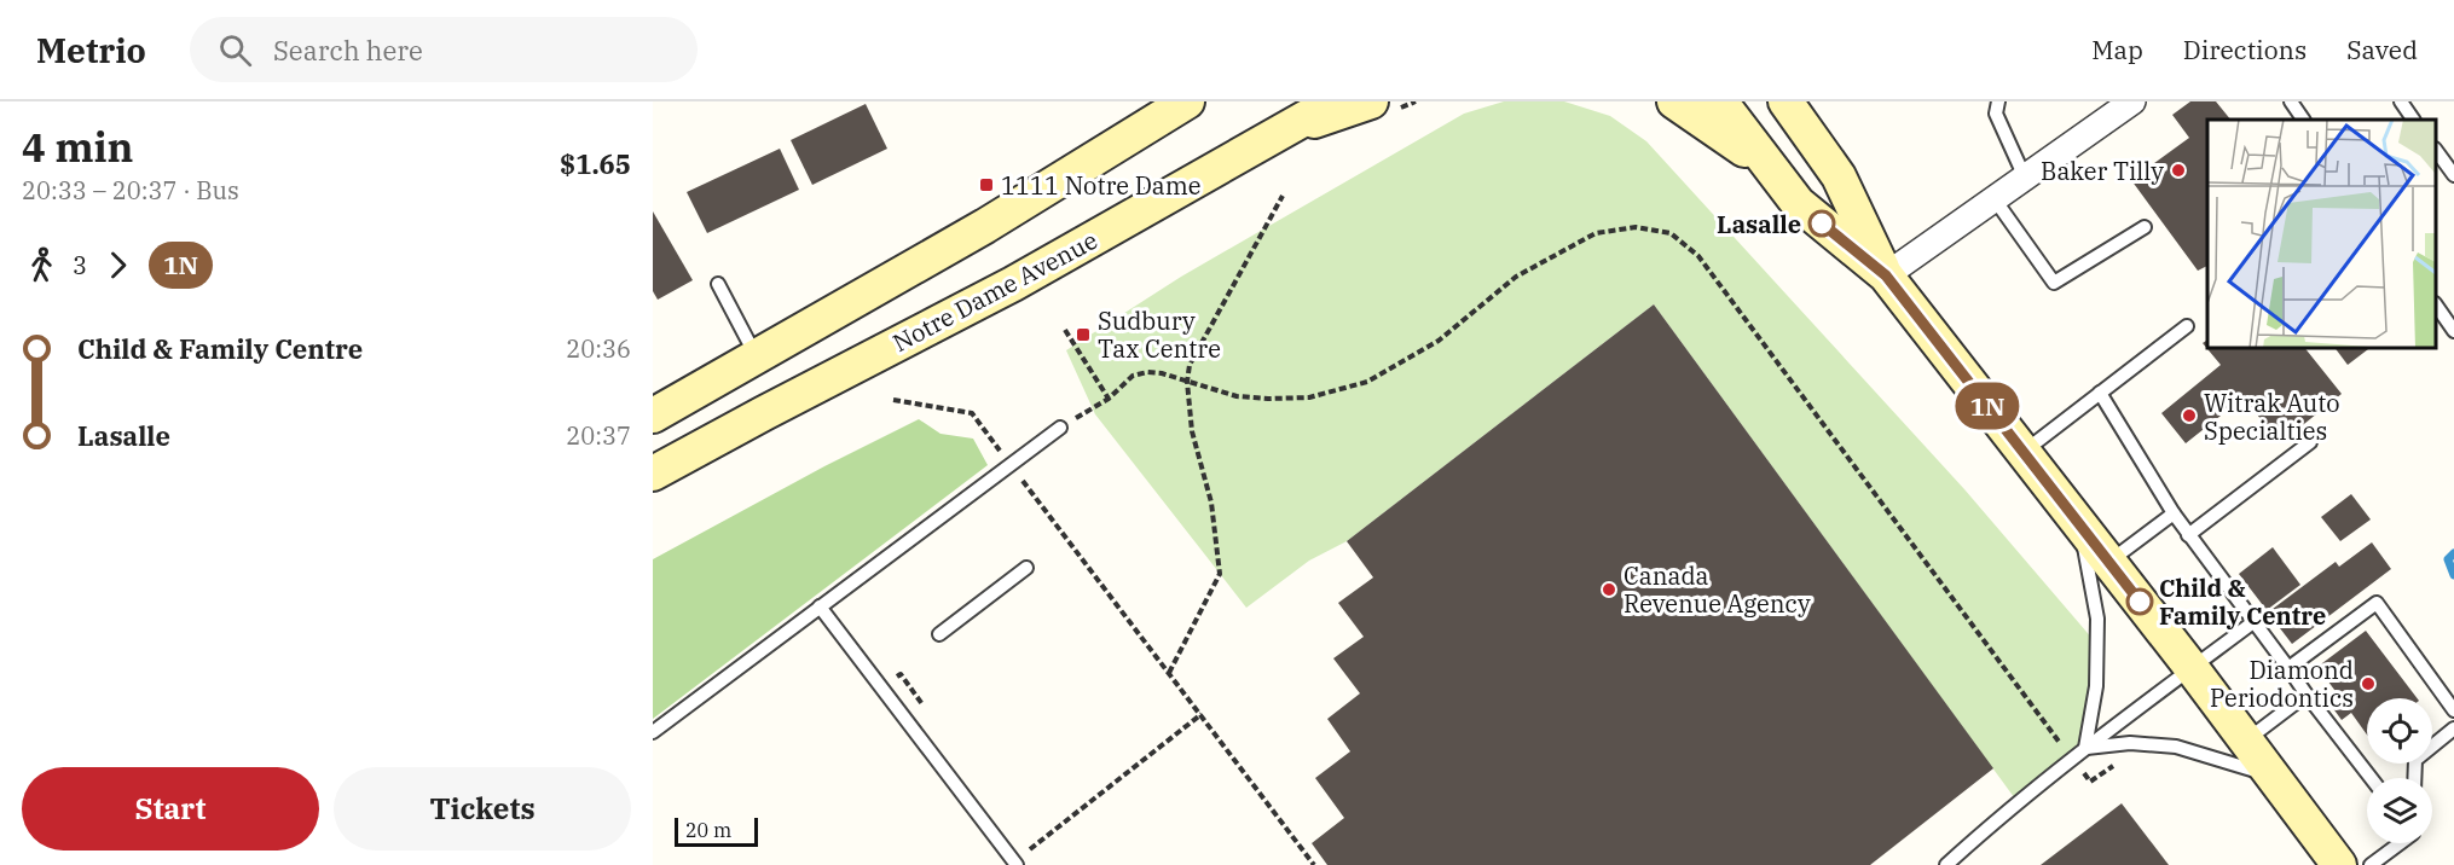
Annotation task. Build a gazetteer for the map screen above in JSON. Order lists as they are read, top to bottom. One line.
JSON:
{"streets":{"main road":["Notre Dame Avenue"]},"places":{"other":["Baker Tilly","Lasalle","Witrak Auto Specialties","Canada Revenue Agency","Child & Family Centre","Diamond Periodontics"],"transit":["1111 Notre Dame","Sudbury Tax Centre"]},"lines":["bus line 1N"],"scale_bar":"20 m","page":{"header":"Metrio","search":"Search here","nav":["Map","Directions","Saved"],"heading":["4 min","20:33 – 20:37 · Bus","$1.65"],"on_map":"1N","legs":["3","1N"],"list":[{"name":"Child & Family Centre","value":"20:36"},{"name":"Lasalle","value":"20:37"}],"buttons":["Start","Tickets"],"scale":"20 m"}}
